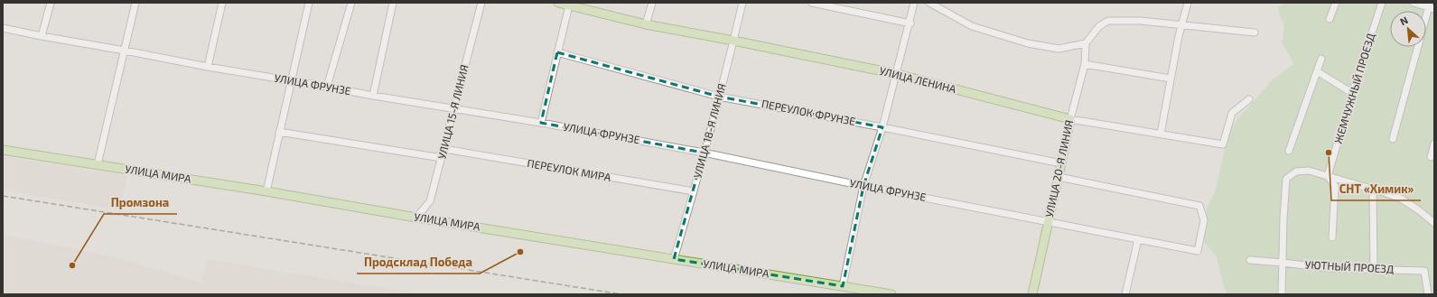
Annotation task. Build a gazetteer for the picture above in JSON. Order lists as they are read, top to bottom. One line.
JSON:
{"streets":{"main road":["УЛИЦА ЛЕНИНА","УЛИЦА 20-Я ЛИНИЯ","УЛИЦА МИРА"],"street":["УЛИЦА ФРУНЗЕ","ЖЕМЧУЖНЫЙ ПРОЕЗД","УЛИЦА 15-Я ЛИНИЯ","ПЕРЕУЛОК ФРУНЗЕ","УЛИЦА 18-Я ЛИНИЯ","ПЕРЕУЛОК МИРА","УЮТНЫЙ ПРОЕЗД"]},"crossings":[["УЛИЦА ЛЕНИНА","УЛИЦА 18-Я ЛИНИЯ"],["УЛИЦА ЛЕНИНА","УЛИЦА 20-Я ЛИНИЯ"],["УЛИЦА ФРУНЗЕ","УЛИЦА 15-Я ЛИНИЯ"],["УЛИЦА ФРУНЗЕ","УЛИЦА 18-Я ЛИНИЯ"],["УЛИЦА ФРУНЗЕ","УЛИЦА 20-Я ЛИНИЯ"],["УЛИЦА 15-Я ЛИНИЯ","ПЕРЕУЛОК МИРА"],["УЛИЦА 15-Я ЛИНИЯ","УЛИЦА МИРА"],["ПЕРЕУЛОК ФРУНЗЕ","УЛИЦА 18-Я ЛИНИЯ"],["ПЕРЕУЛОК ФРУНЗЕ","УЛИЦА 20-Я ЛИНИЯ"],["УЛИЦА 18-Я ЛИНИЯ","ПЕРЕУЛОК МИРА"],["УЛИЦА 18-Я ЛИНИЯ","УЛИЦА МИРА"]],"places":["СНТ «Химик»","Продсклад Победа","Промзона"],"north":"top left"}
